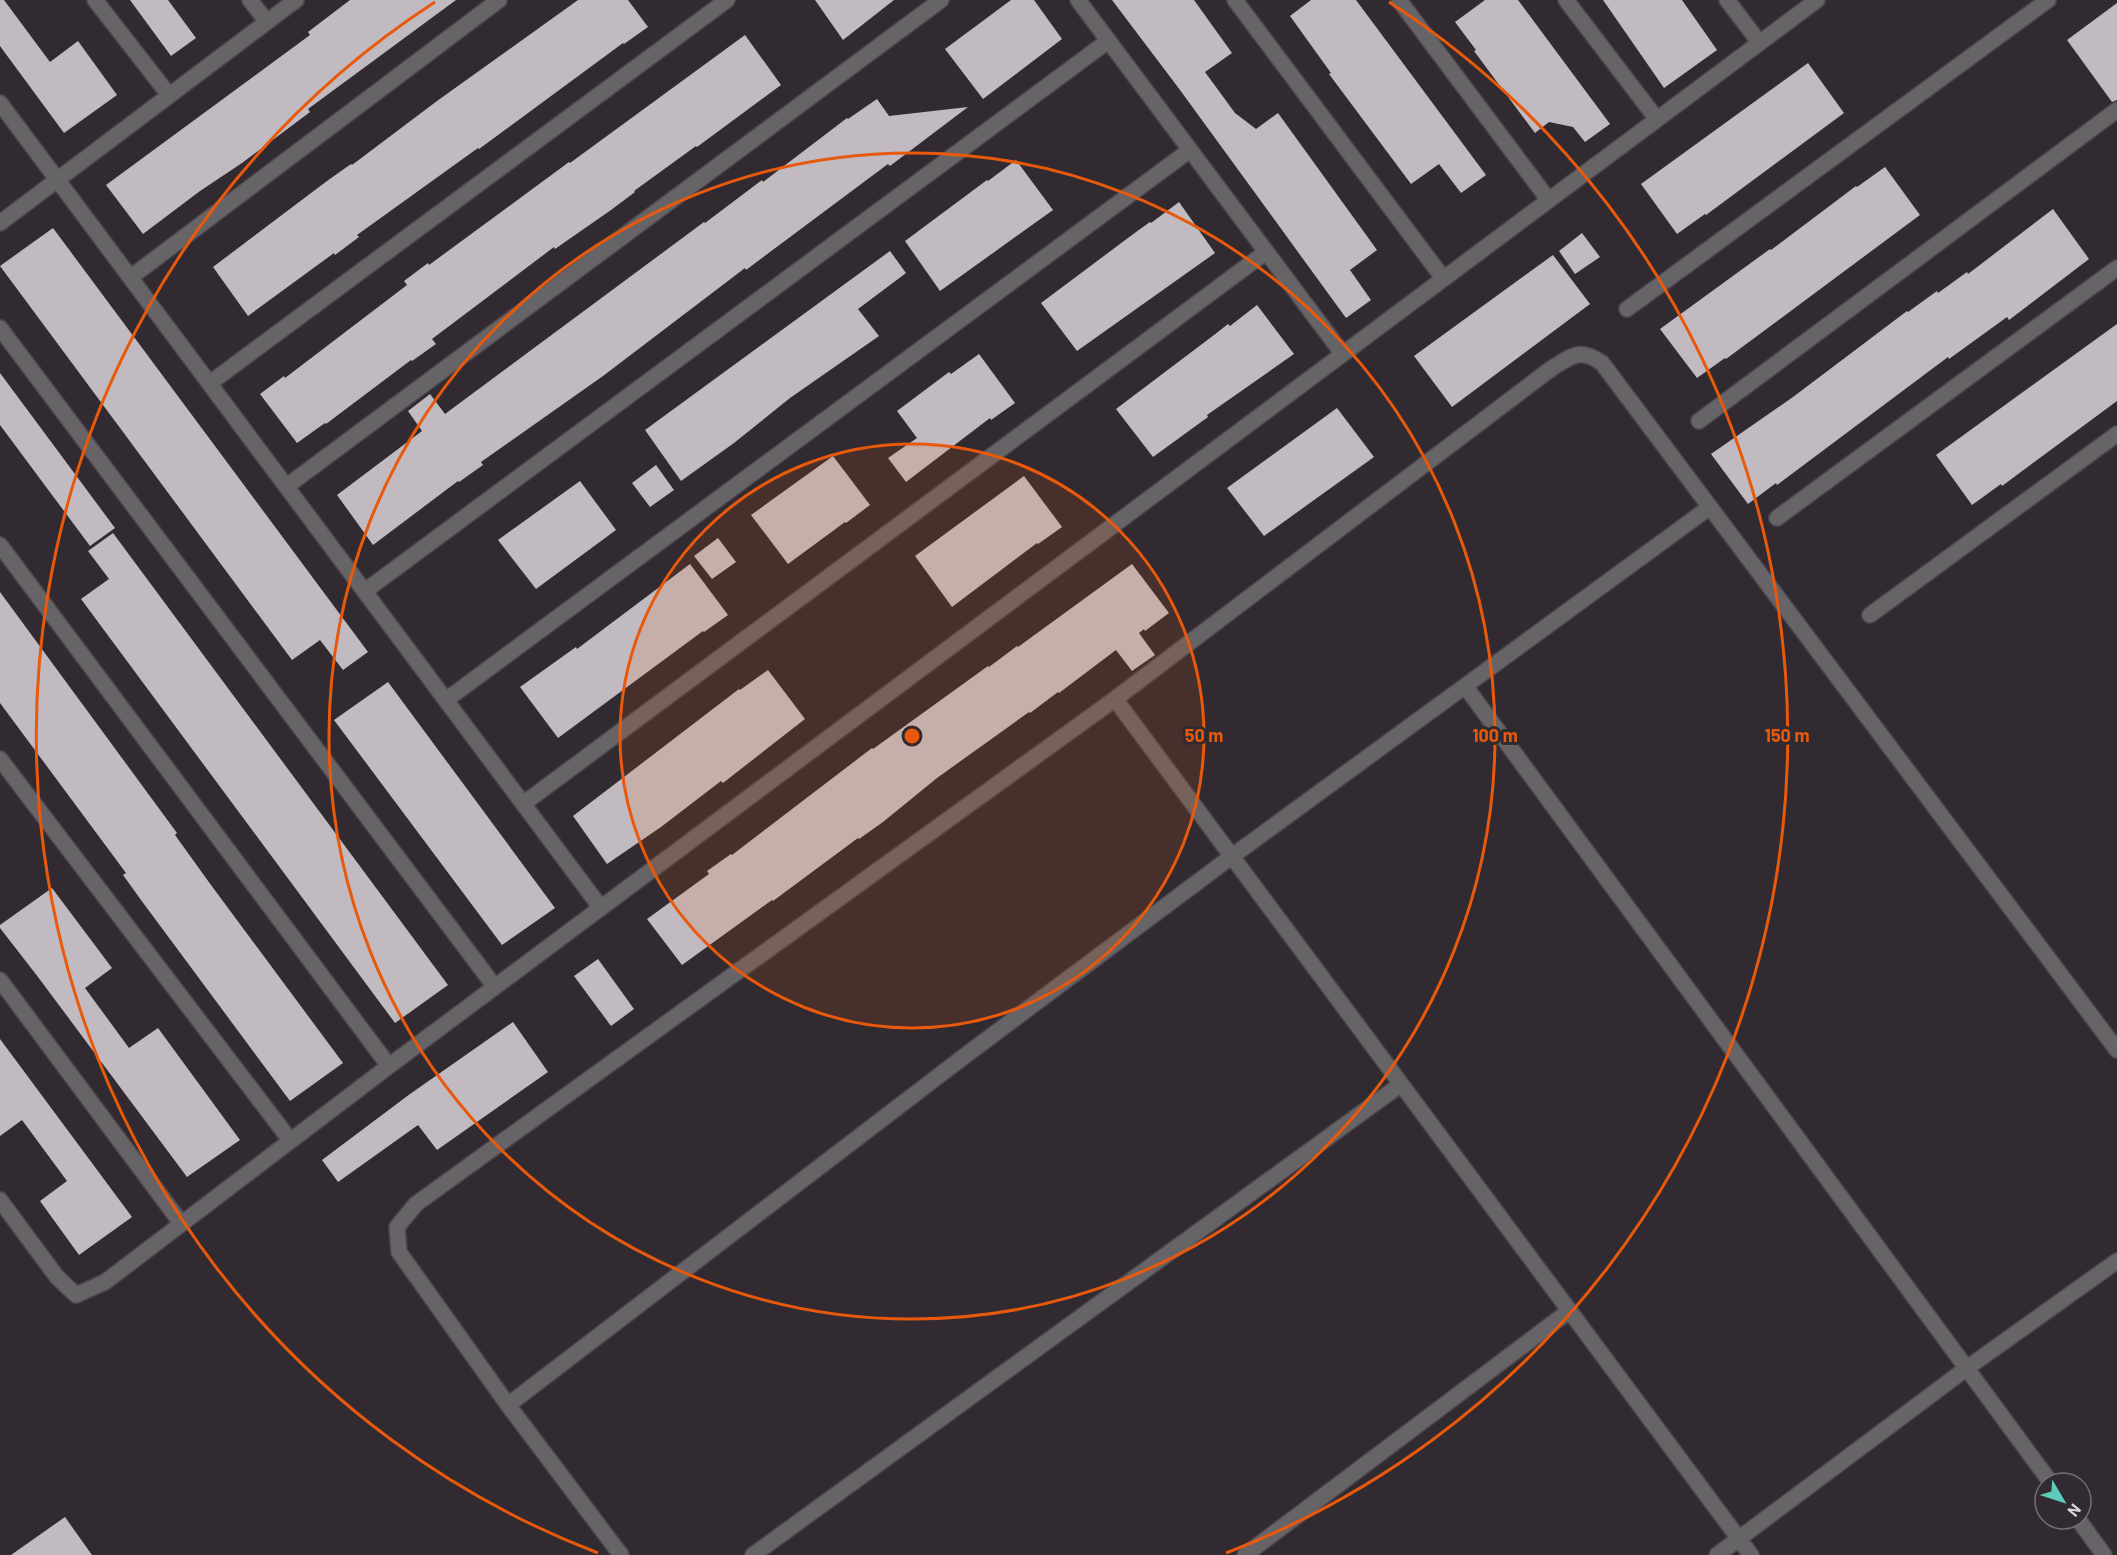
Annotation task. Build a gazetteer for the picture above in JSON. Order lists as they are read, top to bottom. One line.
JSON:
{"north":"bottom right","rings":["50 m","100 m","150 m"]}
